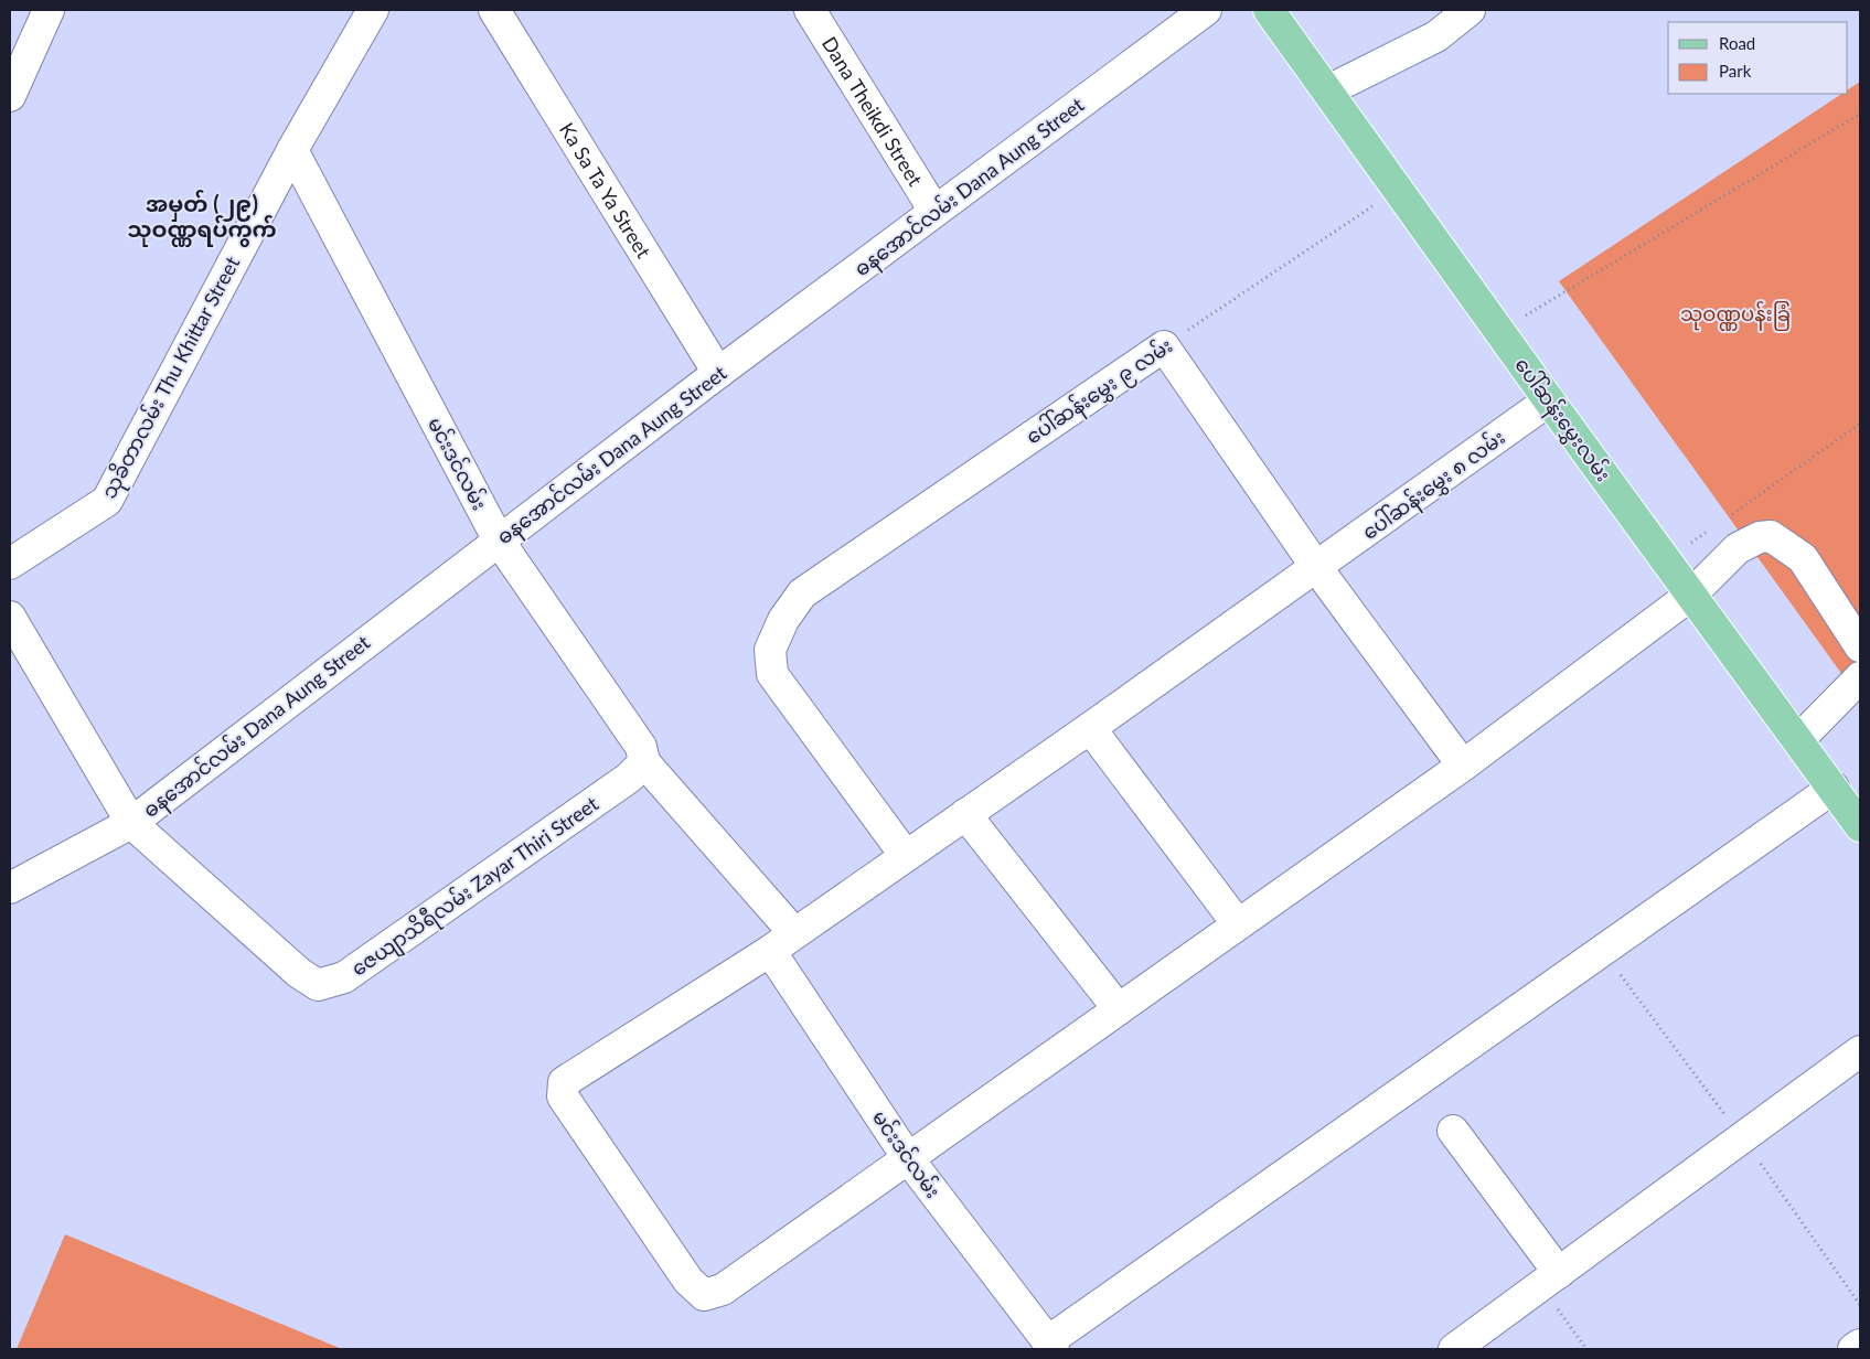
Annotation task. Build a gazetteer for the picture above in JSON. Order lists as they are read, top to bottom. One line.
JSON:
{"streets":{"main road":["ပေါ်ဆန်းမွှေးလမ်း"],"street":["Dana Theikdi Street","ဓနအောင်လမ်း Dana Aung Street","Ka Sa Ta Ya Street","သုခိတာလမ်း Thu Khittar Street","ပေါ်ဆန်းမွှေး ၉ လမ်း","မင်းဒင်လမ်း","ပေါ်ဆန်းမွှေး ၈ လမ်း","ဇေယျာသိရီလမ်း Zayar Thiri Street"]},"crossings":[["Dana Theikdi Street","ဓနအောင်လမ်း Dana Aung Street"],["ဓနအောင်လမ်း Dana Aung Street","Ka Sa Ta Ya Street"],["ဓနအောင်လမ်း Dana Aung Street","မင်းဒင်လမ်း"],["ဓနအောင်လမ်း Dana Aung Street","ဇေယျာသိရီလမ်း Zayar Thiri Street"],["သုခိတာလမ်း Thu Khittar Street","မင်းဒင်လမ်း"],["ပေါ်ဆန်းမွှေး ၉ လမ်း","ပေါ်ဆန်းမွှေးလမ်း"],["ပေါ်ဆန်းမွှေး ၉ လမ်း","ပေါ်ဆန်းမွှေး ၈ လမ်း"],["ပေါ်ဆန်းမွှေးလမ်း","ပေါ်ဆန်းမွှေး ၈ လမ်း"],["မင်းဒင်လမ်း","ပေါ်ဆန်းမွှေး ၈ လမ်း"],["မင်းဒင်လမ်း","ဇေယျာသိရီလမ်း Zayar Thiri Street"]],"districts":["အမှတ် (၂၉) သုဝဏ္ဏရပ်ကွက်"],"parks":["သုဝဏ္ဏပန်းခြံ"],"legend":["Road","Park"]}
